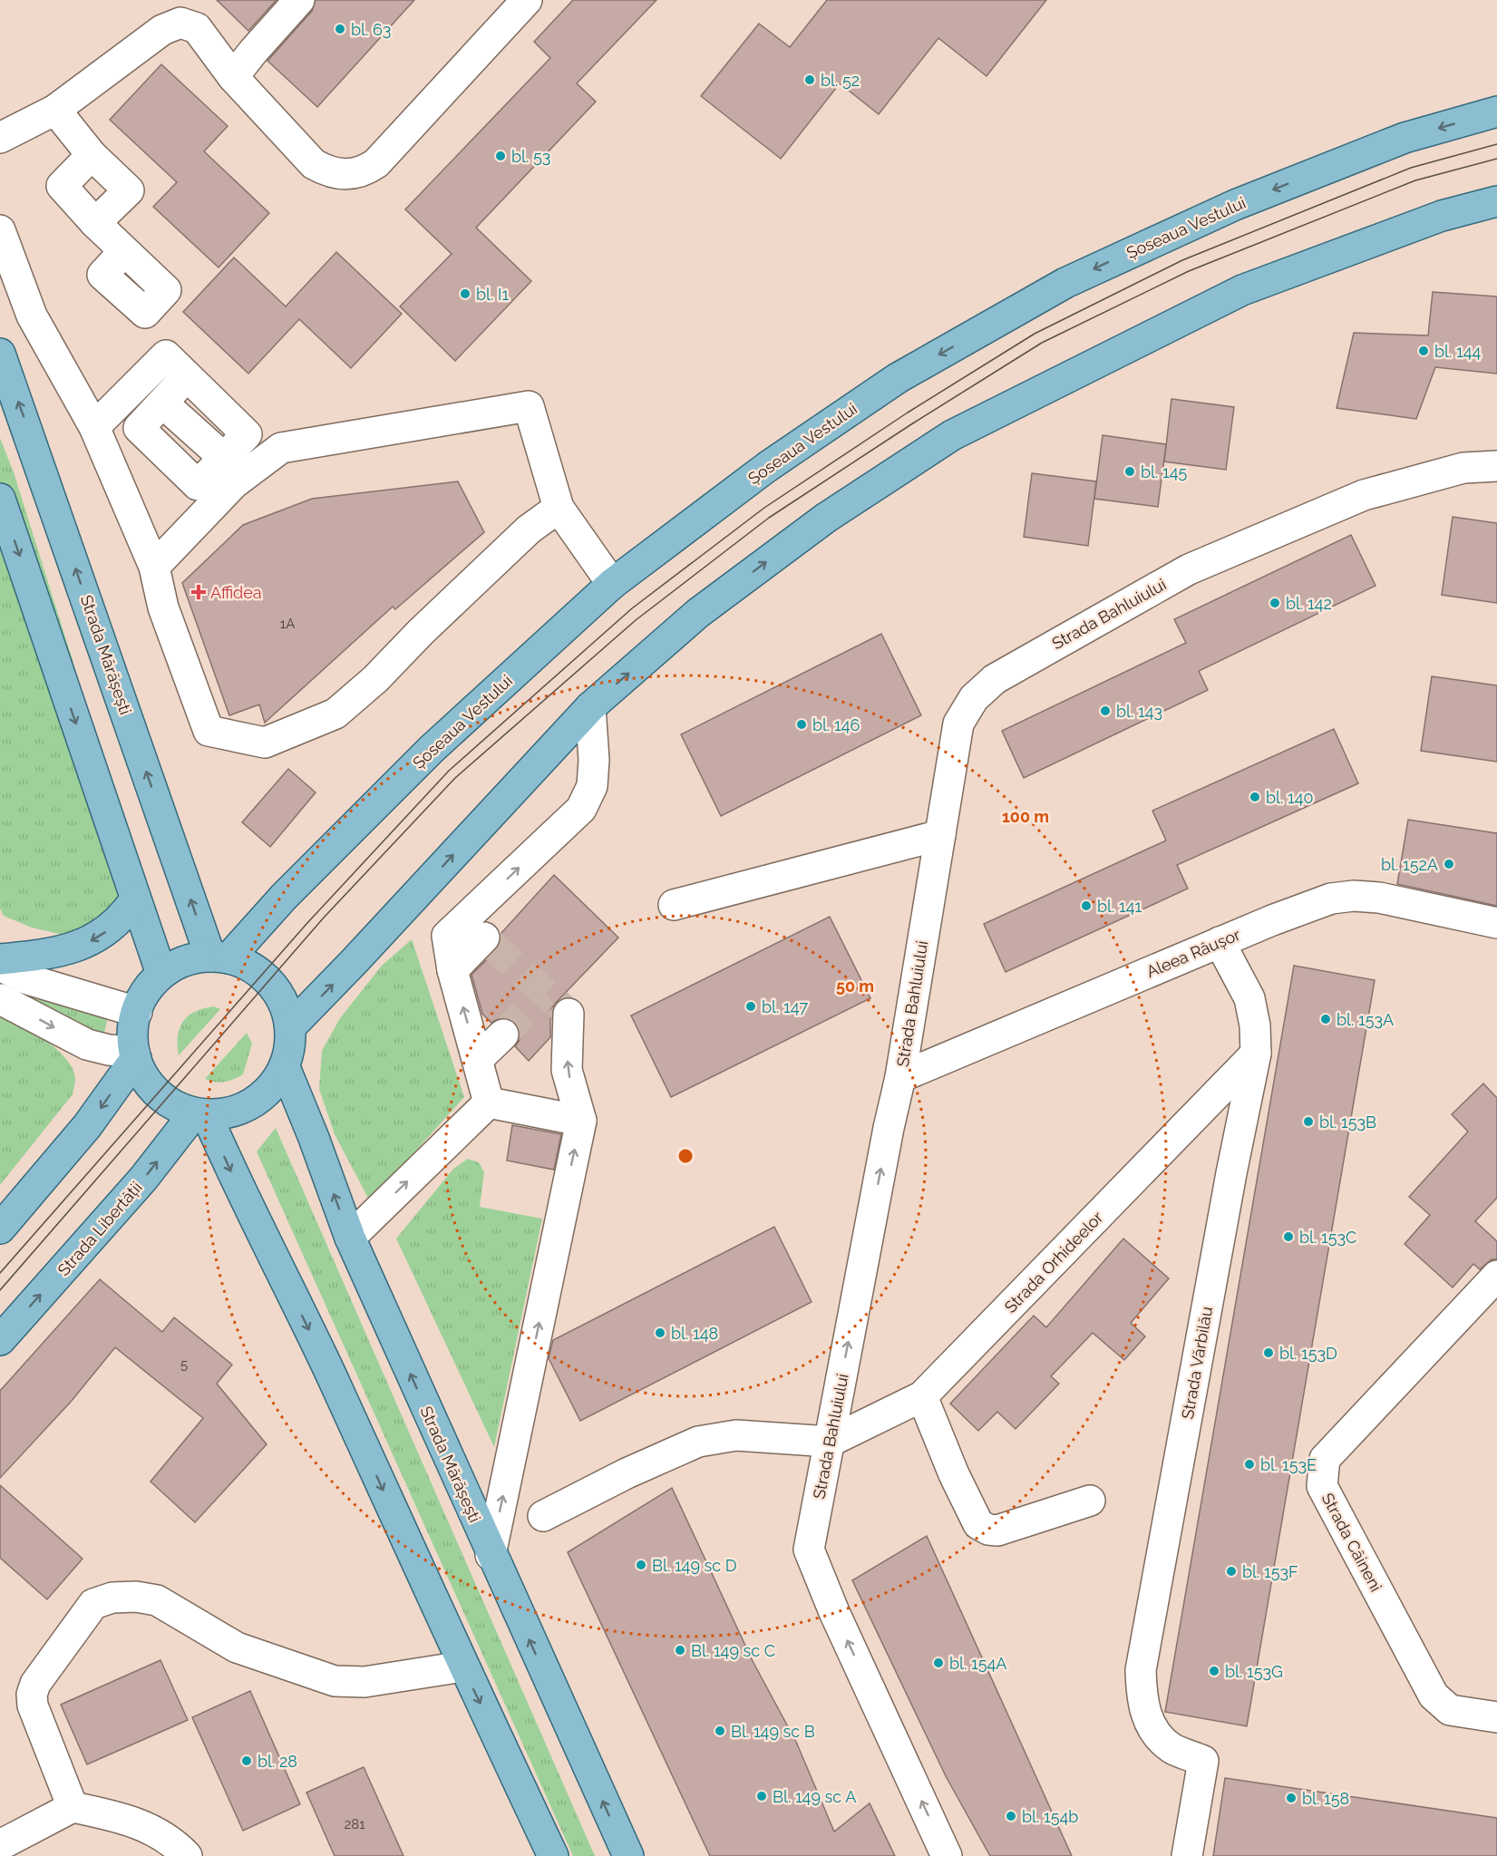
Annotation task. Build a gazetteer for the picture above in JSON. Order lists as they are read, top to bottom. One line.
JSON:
{"streets":{"main road":["Șoseaua Vestului","Strada Mărășești","Strada Libertății"],"street":["Strada Bahluiului","Aleea Râușor","Strada Orhideelor","Strada Vărbilău","Strada Câineni"]},"crossings":[["Șoseaua Vestului","Strada Mărășești"],["Șoseaua Vestului","Strada Libertății"],["Strada Bahluiului","Aleea Râușor"],["Strada Bahluiului","Strada Orhideelor"],["Strada Mărășești","Strada Libertății"],["Aleea Râușor","Strada Vărbilău"],["Strada Orhideelor","Strada Vărbilău"]],"one_way":["Strada Bahluiului"],"places":{"other":["bl. 63","bl. 52","bl. 53","bl. I1","bl. 144","bl. 145","bl. 142","bl. 143","bl. 146","bl. 140","bl. 152A","bl. 141","bl. 147","bl. 153A","bl. 153B","bl. 153C","bl. 148","bl. 153D","bl. 153E","Bl. 149 sc D","bl. 153F","Bl. 149 sc C","bl. 154A","bl. 153G","Bl. 149 sc B","bl. 28","Bl. 149 sc A","bl. 158","bl. 154b"],"health":["Affidea"]},"house_numbers":["1A","5","281"],"rings":["100 m","50 m"]}
